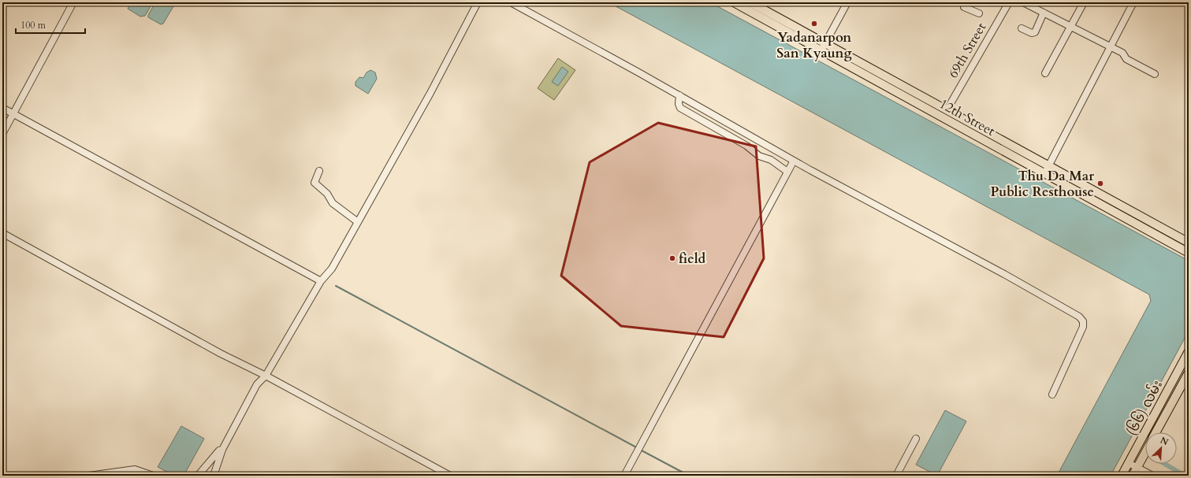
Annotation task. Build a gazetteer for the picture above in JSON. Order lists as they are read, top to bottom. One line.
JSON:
{"streets":{"main road":["12th Street","(၆၆) လမ်း"],"street":["69th Street"]},"crossings":[["69th Street","12th Street"]],"places":["Yadanarpon San Kyaung","Thu Da Mar Public Resthouse","field"],"scale_bar":"100 m","north":"top right"}
